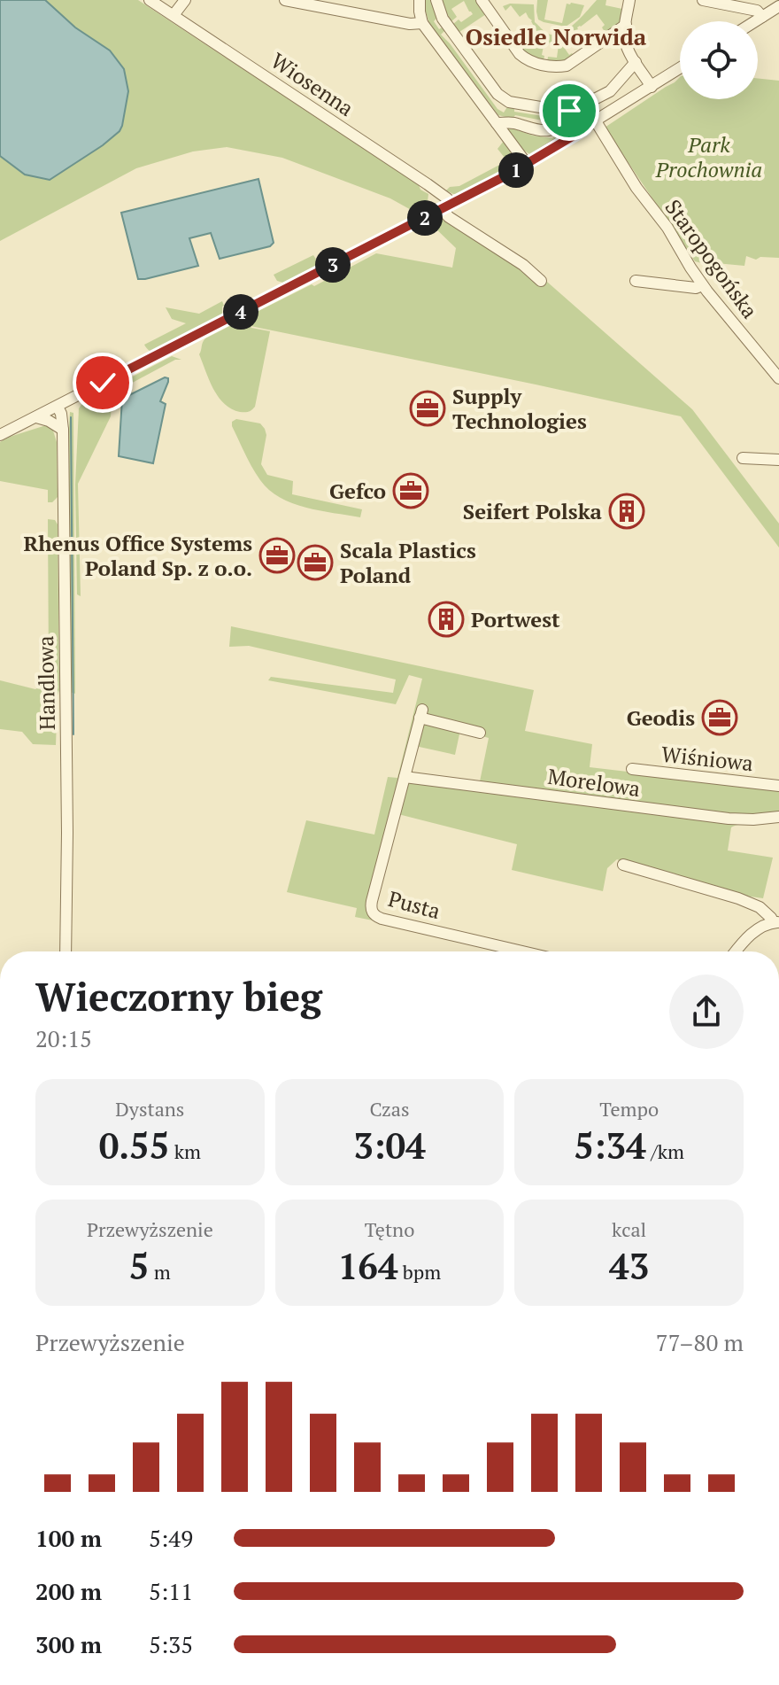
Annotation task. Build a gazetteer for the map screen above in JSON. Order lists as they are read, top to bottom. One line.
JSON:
{"streets":{"street":["Wiosenna","Staropogońska","Handlowa","Wiśniowa","Morelowa","Pusta"]},"crossings":[["Morelowa","Pusta"]],"districts":["Osiedle Norwida"],"parks":["Park Prochownia"],"places":{"office":["Supply Technologies","Gefco","Rhenus Office Systems Poland Sp. z o.o.","Scala Plastics Poland","Geodis"],"building":["Seifert Polska","Portwest"]},"page":{"pins":["1","2","3","4"],"heading":["Wieczorny bieg","20:15"],"stats":[["Dystans","0.55 km"],["Czas","3:04"],["Tempo","5:34 /km"],["Przewyższenie","5 m"],["Tętno","164 bpm"],["kcal","43"]],"chart":["Przewyższenie","77–80 m"],"list":[{"name":"100 m","note":"5:49"},{"name":"200 m","note":"5:11"},{"name":"300 m","note":"5:35"}]}}
